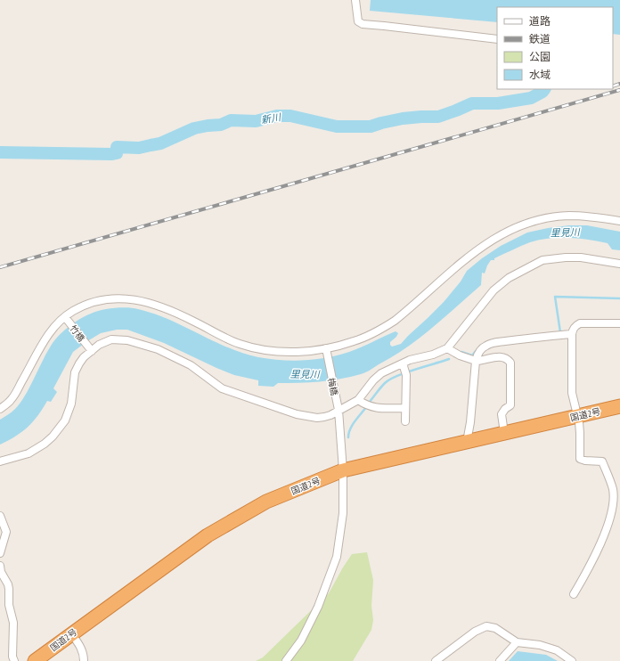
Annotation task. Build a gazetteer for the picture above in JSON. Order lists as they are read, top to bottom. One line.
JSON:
{"streets":{"highway":["国道2号"],"street":["竹橋","梅橋"]},"crossings":[["梅橋","国道2号"]],"water":["新川","里見川"],"legend":["道路","鉄道","公園","水域"]}
